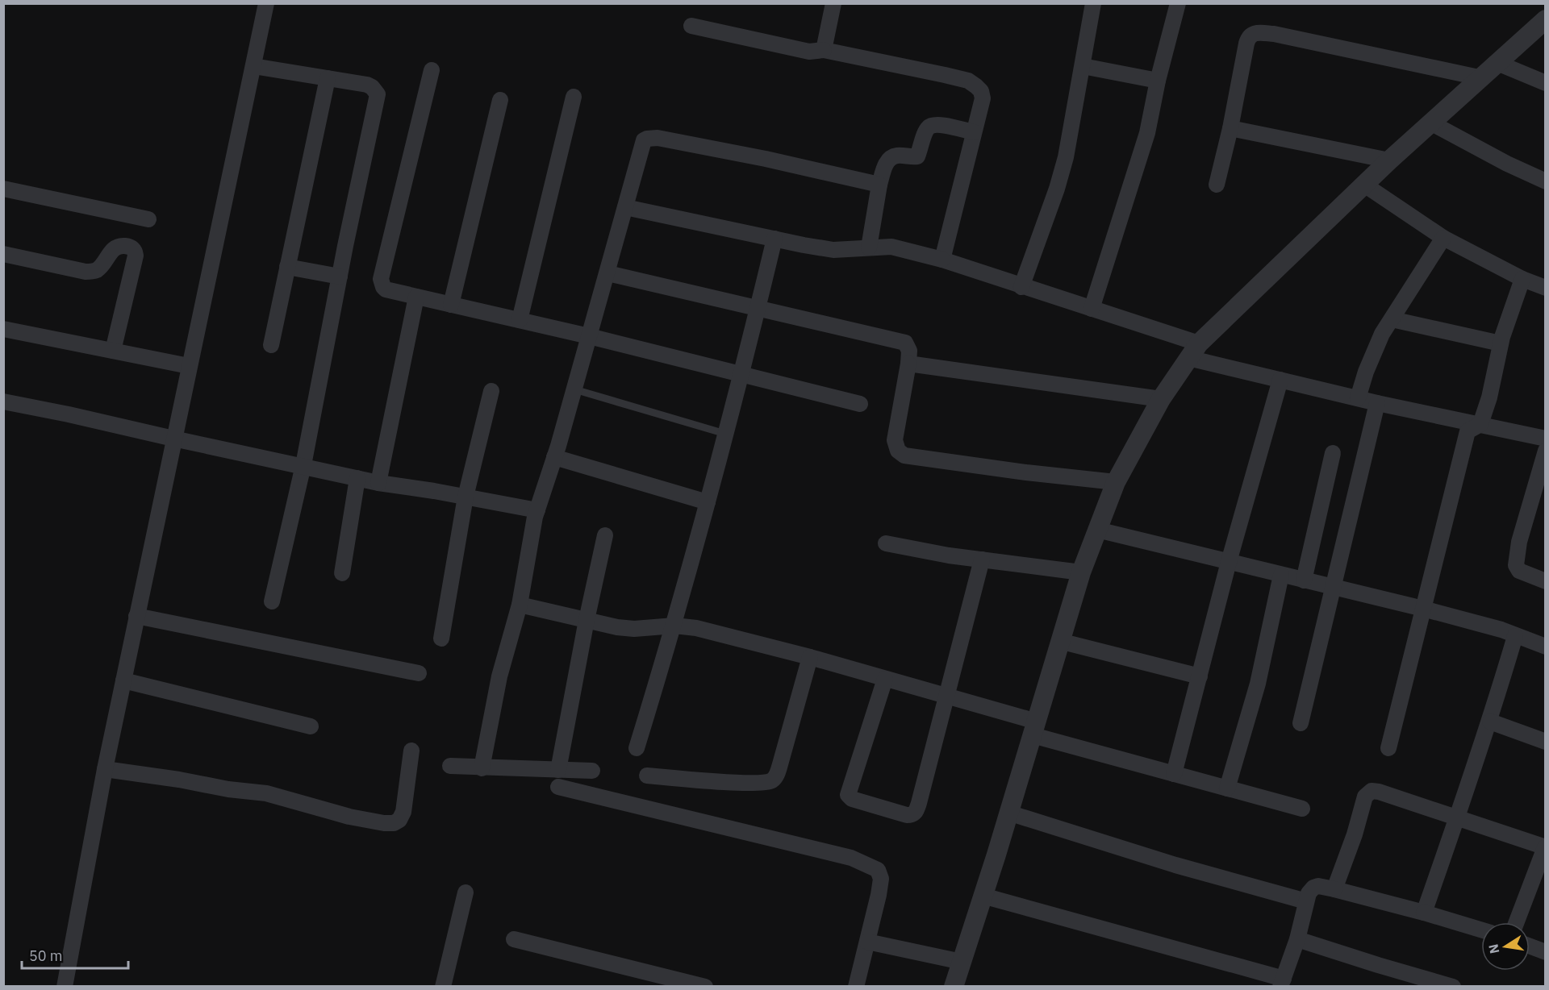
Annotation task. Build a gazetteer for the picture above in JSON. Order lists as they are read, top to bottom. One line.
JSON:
{"scale_bar":"50 m","north":"left"}
